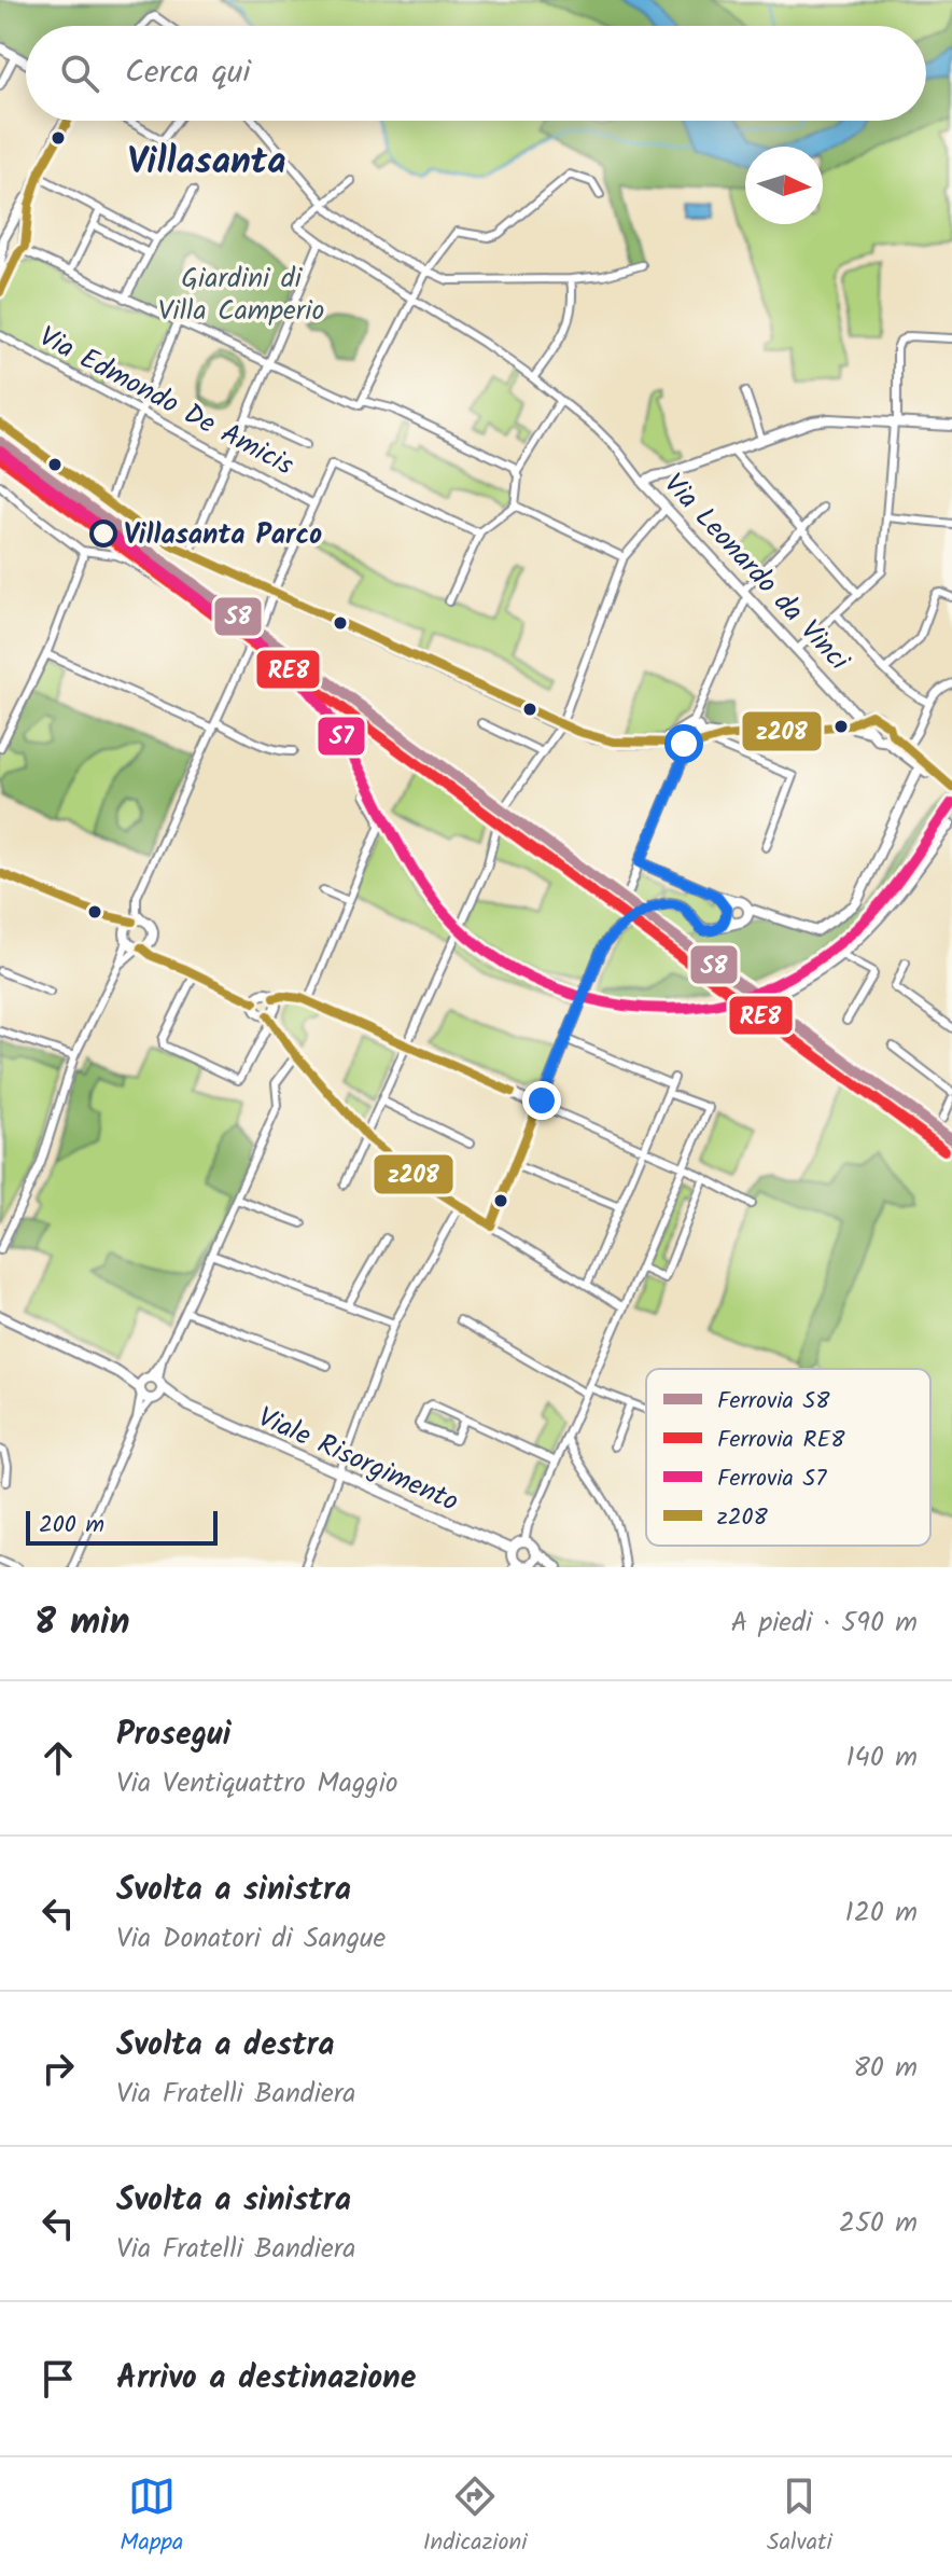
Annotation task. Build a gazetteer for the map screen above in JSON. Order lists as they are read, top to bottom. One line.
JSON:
{"streets":{"street":["Via Edmondo De Amicis","Via Leonardo da Vinci","Viale Risorgimento"]},"districts":["Villasanta"],"parks":["Giardini di Villa Camperio"],"places":["Villasanta Parco"],"lines":["transit line z208","rail line S8","rail line S7","rail line RE8"],"legend":["Ferrovia S8","Ferrovia RE8","Ferrovia S7","z208"],"scale_bar":"200 m","north":"right","page":{"search":"Cerca qui","scale":"200 m","heading":["8 min","A piedi · 590 m"],"list":[["Prosegui","Via Ventiquattro Maggio","140 m"],["Svolta a sinistra","Via Donatori di Sangue","120 m"],["Svolta a destra","Via Fratelli Bandiera","80 m"],["Svolta a sinistra","Via Fratelli Bandiera","250 m"],"Arrivo a destinazione"],"nav":["Mappa","Indicazioni","Salvati"]}}
